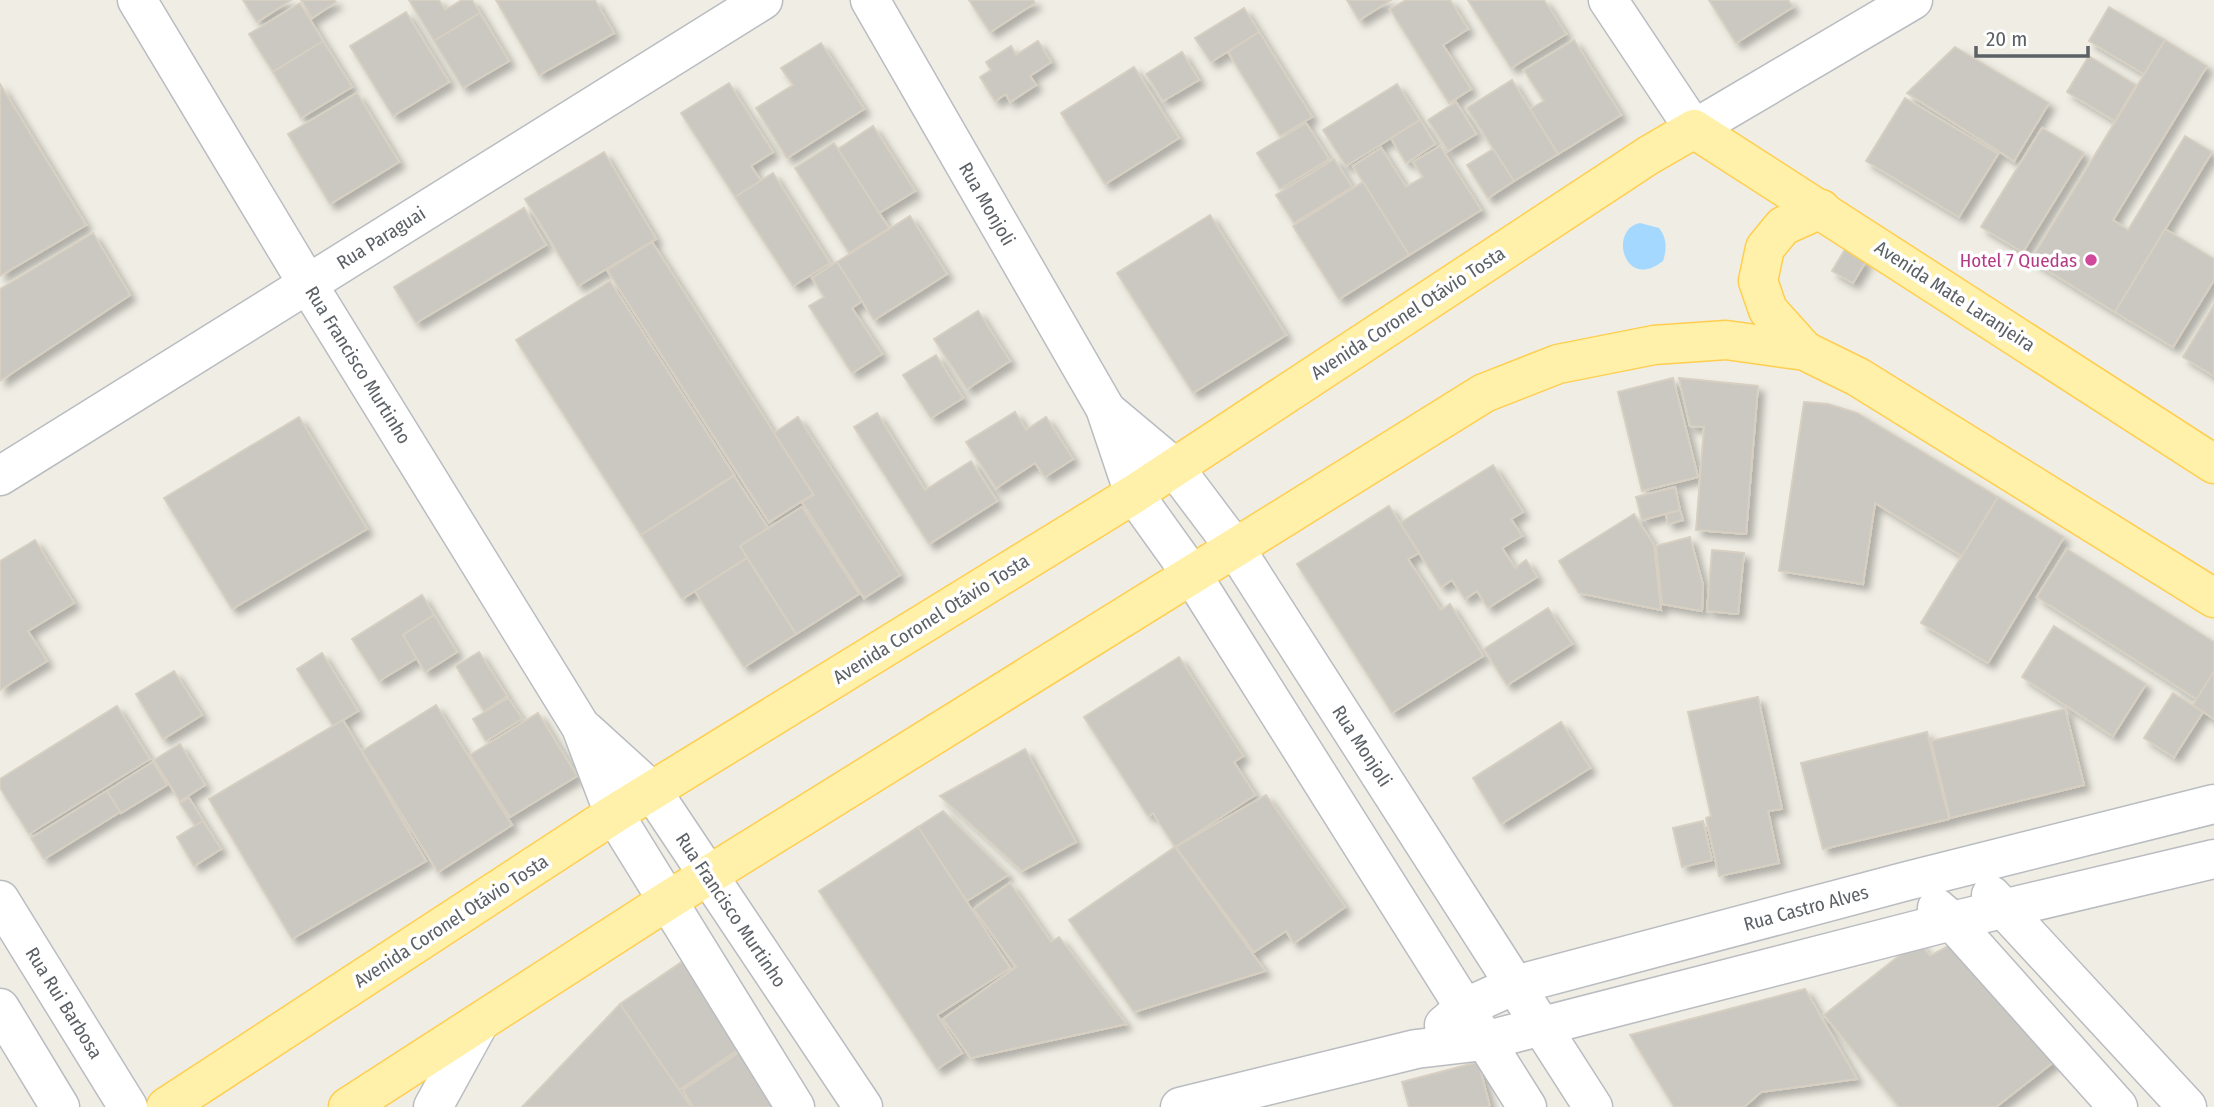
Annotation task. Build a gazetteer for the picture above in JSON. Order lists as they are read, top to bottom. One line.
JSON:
{"streets":{"main road":["Avenida Mate Laranjeira","Avenida Coronel Otávio Tosta"],"street":["Rua Monjoli","Rua Paraguai","Rua Francisco Murtinho","Rua Castro Alves","Rua Rui Barbosa"]},"crossings":[["Rua Monjoli","Avenida Coronel Otávio Tosta"],["Rua Monjoli","Rua Castro Alves"],["Rua Paraguai","Rua Francisco Murtinho"],["Avenida Mate Laranjeira","Avenida Coronel Otávio Tosta"],["Avenida Coronel Otávio Tosta","Rua Francisco Murtinho"]],"places":["Hotel 7 Quedas"],"scale_bar":"20 m"}
